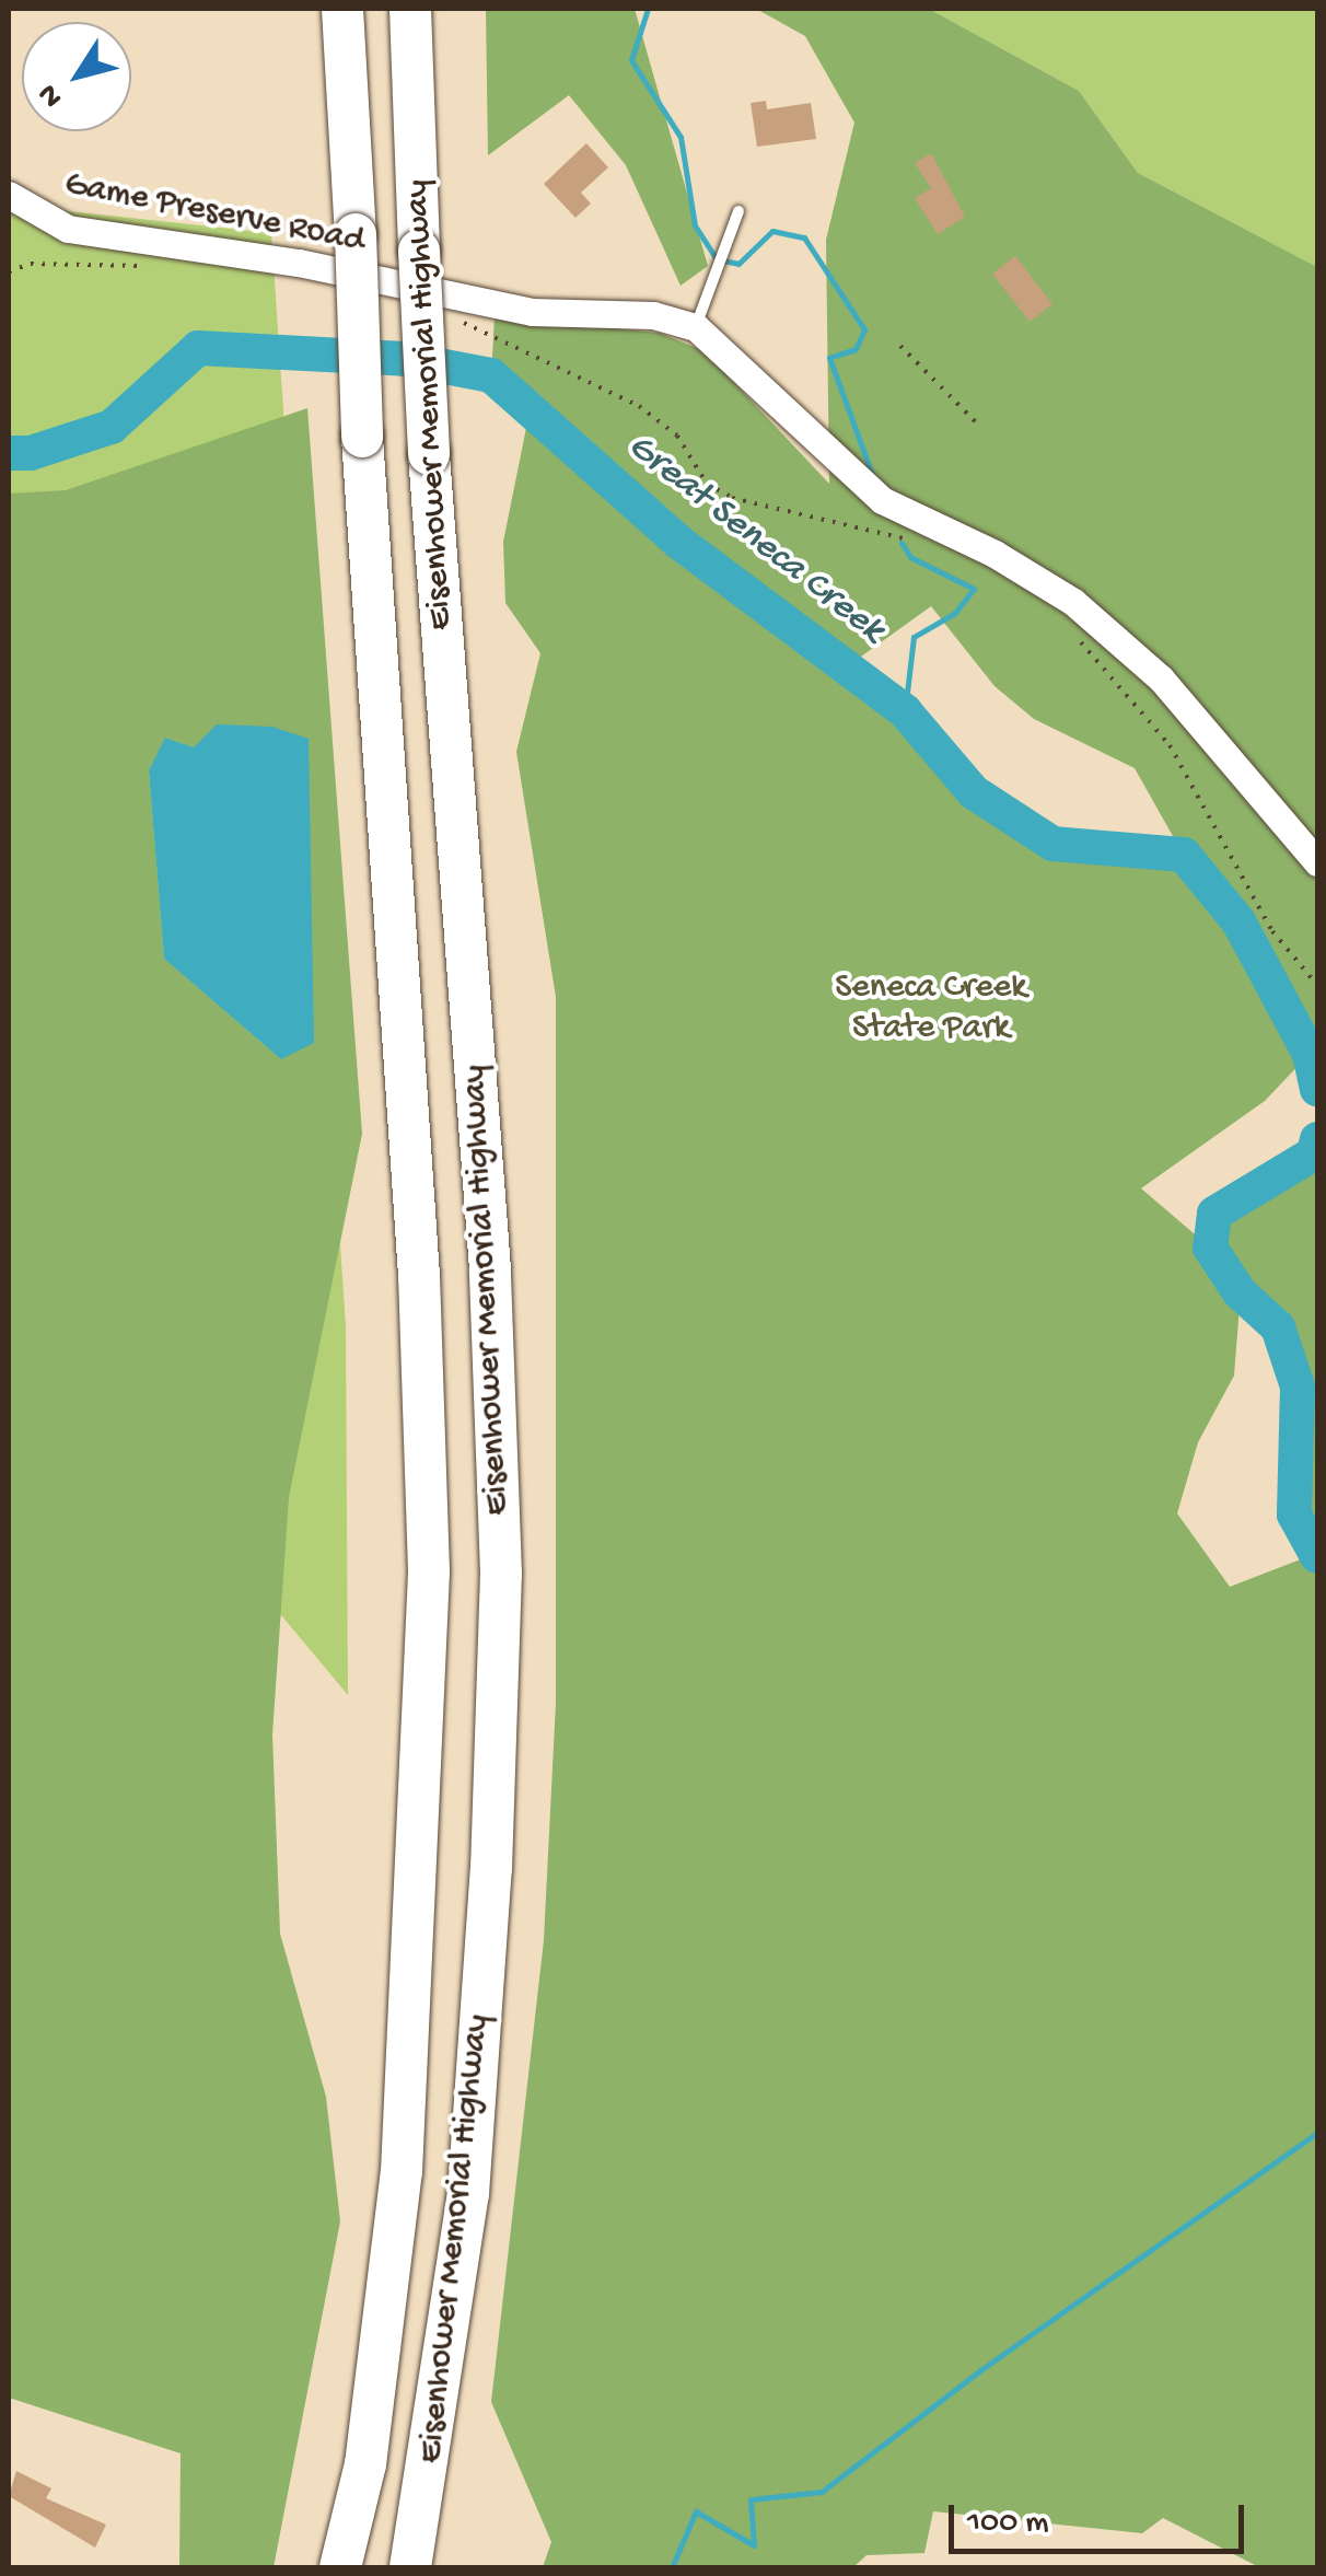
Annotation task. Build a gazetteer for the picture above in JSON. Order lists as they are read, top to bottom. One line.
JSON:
{"streets":{"highway":["Eisenhower Memorial Highway"],"street":["Game Preserve Road"]},"water":["Great Seneca Creek"],"parks":["Seneca Creek State Park"],"scale_bar":"100 m","north":"bottom left"}
